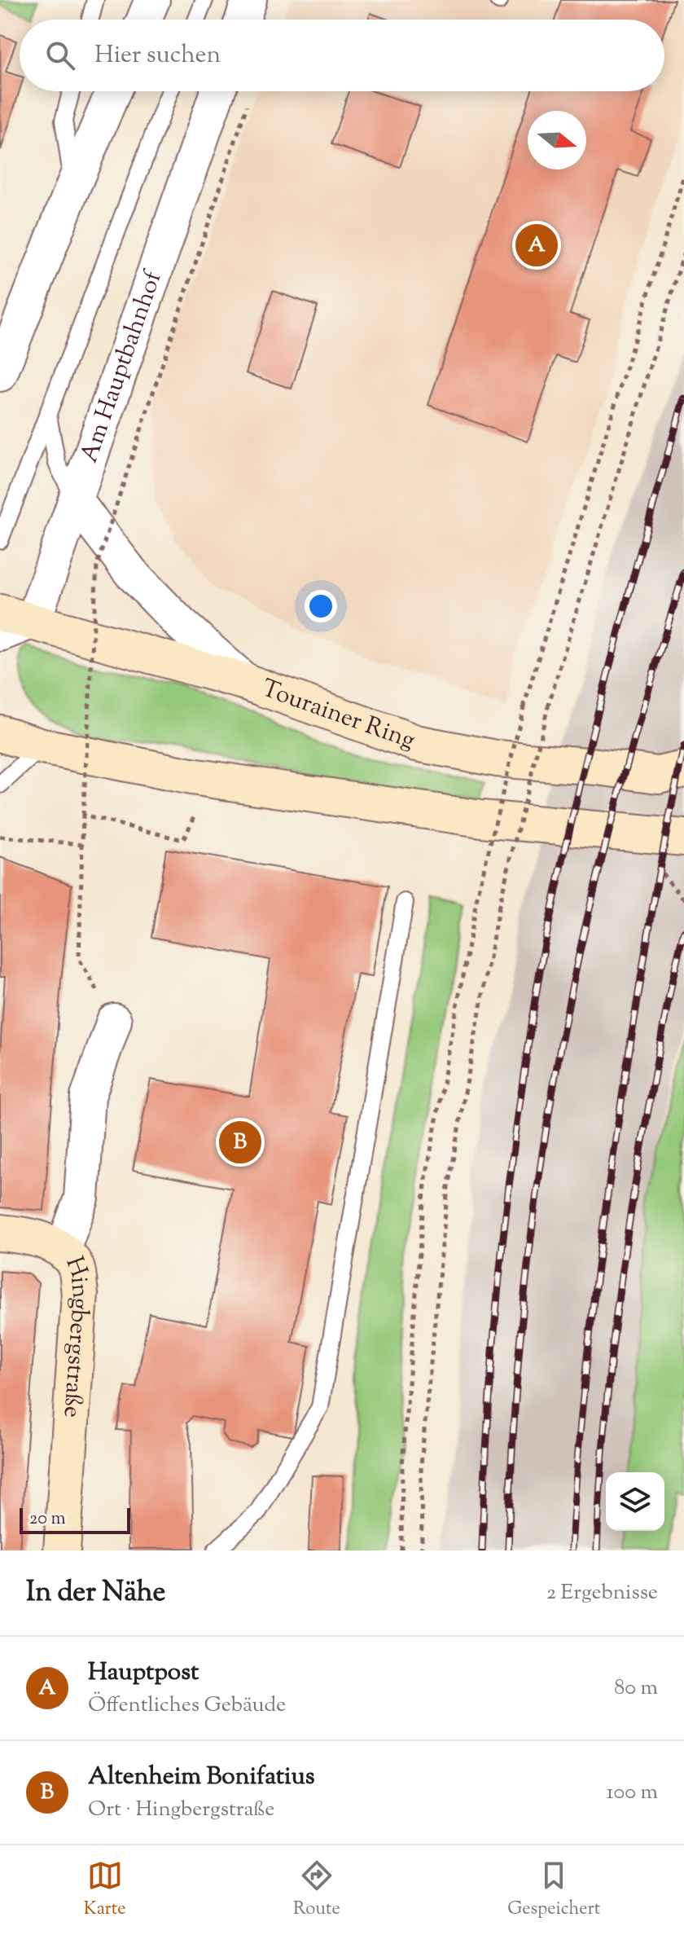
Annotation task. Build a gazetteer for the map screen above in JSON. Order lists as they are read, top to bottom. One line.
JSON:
{"streets":{"main road":["Tourainer Ring","Hingbergstraße"],"street":["Am Hauptbahnhof"]},"crossings":[["Am Hauptbahnhof","Tourainer Ring"]],"scale_bar":"20 m","north":"right","page":{"search":"Hier suchen","pins":["A","B"],"scale":"20 m","heading":["In der Nähe","2 Ergebnisse"],"list":[{"mark":"A","name":"Hauptpost","note":"Öffentliches Gebäude","value":"80 m"},{"mark":"B","name":"Altenheim Bonifatius","note":"Ort · Hingbergstraße","value":"100 m"}],"nav":["Karte","Route","Gespeichert"]}}
